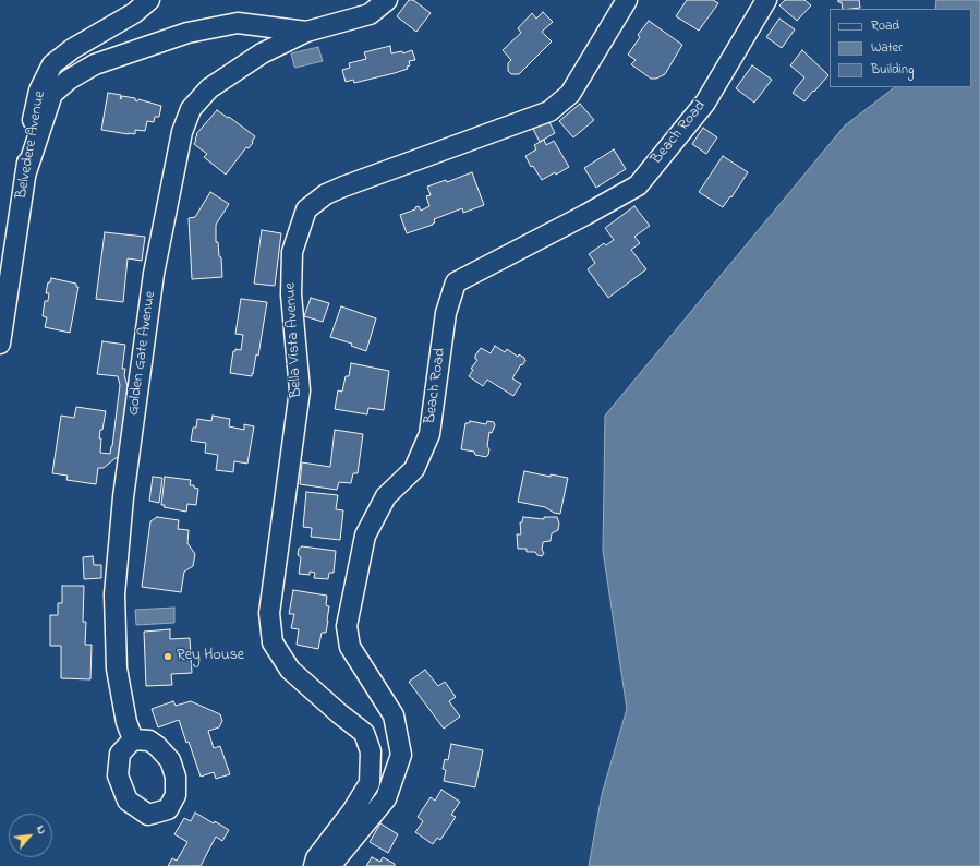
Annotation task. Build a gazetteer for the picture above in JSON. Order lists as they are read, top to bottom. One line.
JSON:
{"streets":{"street":["Beach Road","Belvedere Avenue","Bella Vista Avenue","Golden Gate Avenue"]},"crossings":[["Belvedere Avenue","Golden Gate Avenue"]],"places":["Rey House"],"legend":["Road","Water","Building"],"north":"top right"}
